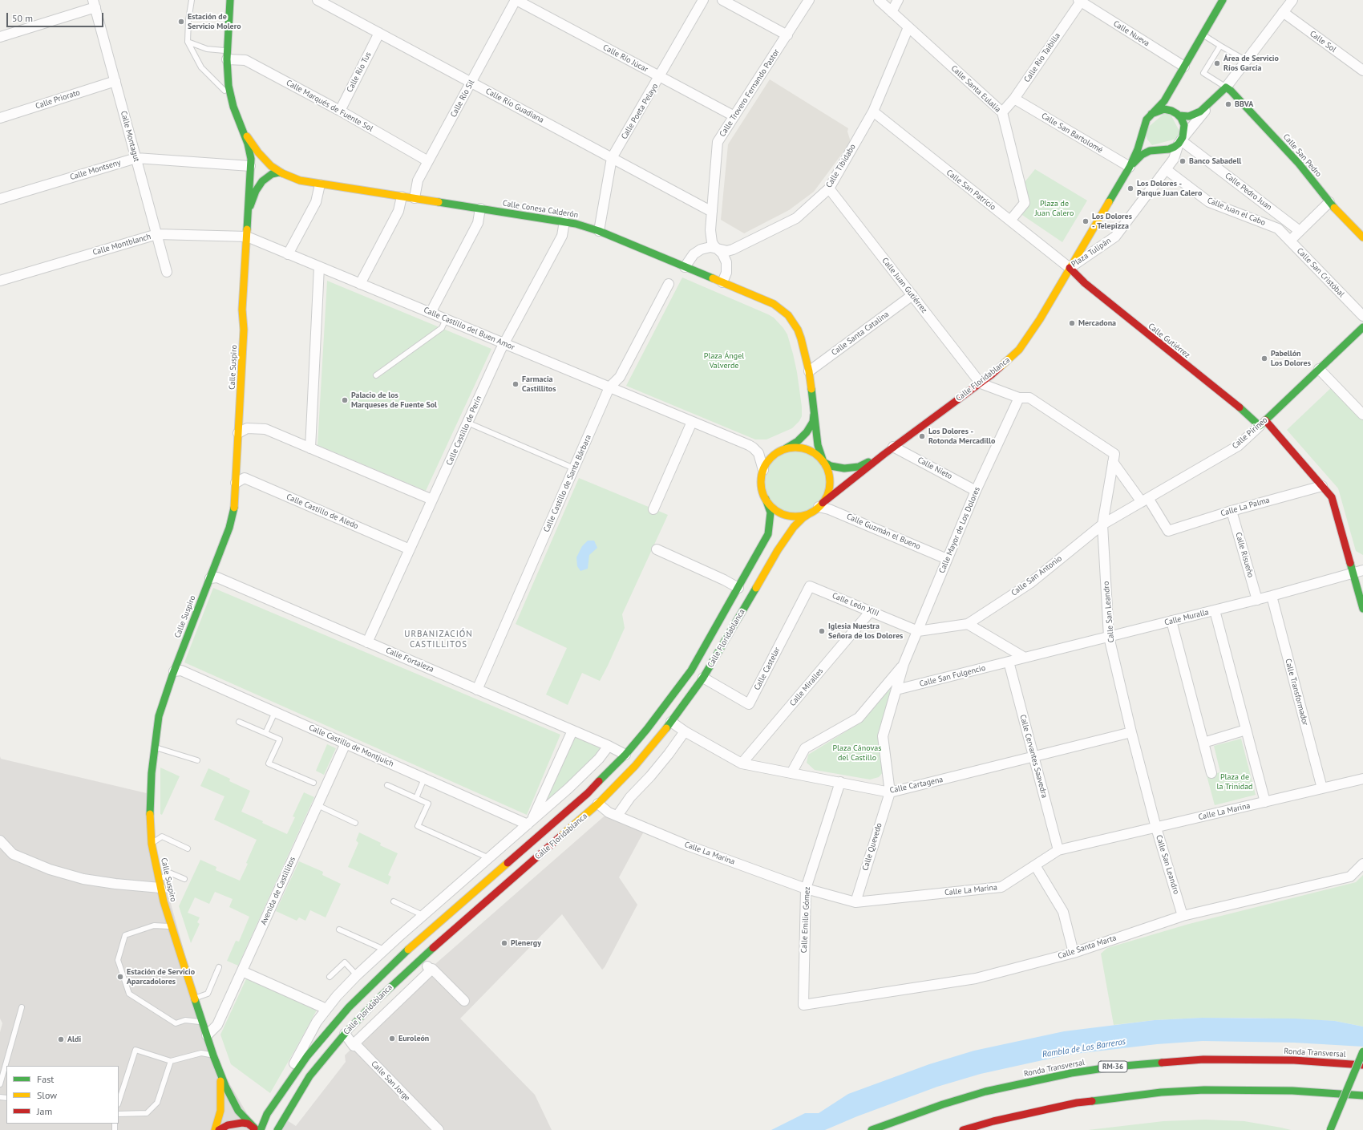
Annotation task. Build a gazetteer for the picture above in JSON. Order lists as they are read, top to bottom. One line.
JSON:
{"streets":{"main road":["Calle San Pedro","Calle Conesa Calderón","Plaza Tulipán","Calle Gutiérrez","Calle Suspiro","Calle Floridablanca","Calle Pirineo","Ronda Transversal","RM-36"],"street":["Calle Nueva","Calle Sol","Calle Río Taibilla","Calle Río Júcar","Calle Río Tus","Calle Santa Eulalia","Calle Trovero Fernando Pastor","Calle Río Sil","Calle Priorato","Calle Marqués de Fuente Sol","Calle Río Guadiana","Calle Poeta Pelayo","Calle San Bartolomé","Calle Montagut","Calle Tibidabo","Calle Montseny","Calle San Patricio","Calle Pedro Juan","Calle Juan el Cabo","Calle Montblanch","Calle San Cristóbal","Calle Juan Gutiérrez","Calle Castillo del Buen Amor","Calle Santa Catalina","Calle Castillo de Perín","Calle Nieto","Calle Castillo de Santa Bárbara","Calle La Palma","Calle Castillo de Aledo","Calle Mayor de Los Dolores","Calle Guzmán el Bueno","Calle Risueño","Calle San Antonio","Calle León XIII","Calle San Leandro","Calle Muralla","Calle Fortaleza","Calle Castelar","Calle San Fulgencio","Calle Miralles","Calle Transformador","Calle Castillo de Montjuich","Calle Cervantes Saavedra","Calle Cartagena","Calle La Marina","Calle Quevedo","Avenida de Castillitos","Calle Emilio Gómez","Calle Santa Marta","Calle San Jorge"]},"crossings":[["Calle Nueva","Calle Río Taibilla"],["Calle Nueva","Plaza Tulipán"],["Calle Sol","Plaza Tulipán"],["Calle Río Taibilla","Calle Santa Eulalia"],["Calle Río Taibilla","Calle San Bartolomé"],["Calle Río Júcar","Calle Trovero Fernando Pastor"],["Calle Río Júcar","Calle Río Sil"],["Calle Río Júcar","Calle Poeta Pelayo"],["Calle Río Tus","Calle Marqués de Fuente Sol"],["Calle Río Tus","Calle Río Guadiana"],["Calle Santa Eulalia","Calle Tibidabo"],["Calle Santa Eulalia","Calle San Patricio"],["Calle Trovero Fernando Pastor","Calle Río Guadiana"],["Calle Trovero Fernando Pastor","Calle Tibidabo"],["Calle Río Sil","Calle Marqués de Fuente Sol"],["Calle Río Sil","Calle Río Guadiana"],["Calle Río Sil","Calle Conesa Calderón"],["Calle Priorato","Calle Montagut"],["Calle Río Guadiana","Calle Poeta Pelayo"],["Calle Poeta Pelayo","Calle Conesa Calderón"],["Calle San Bartolomé","Plaza Tulipán"],["Calle Montagut","Calle Montseny"],["Calle Montagut","Calle Montblanch"],["Calle San Pedro","Plaza Tulipán"],["Calle Tibidabo","Calle San Patricio"],["Calle Tibidabo","Calle Conesa Calderón"],["Calle Tibidabo","Calle Juan Gutiérrez"],["Calle Montseny","Calle Suspiro"],["Calle San Patricio","Plaza Tulipán"],["Calle San Patricio","Calle Gutiérrez"],["Calle San Patricio","Calle Floridablanca"],["Calle Pedro Juan","Plaza Tulipán"],["Calle Conesa Calderón","Calle Castillo del Buen Amor"],["Calle Conesa Calderón","Calle Santa Catalina"],["Calle Conesa Calderón","Calle Suspiro"],["Calle Conesa Calderón","Calle Floridablanca"],["Calle Conesa Calderón","Calle Castillo de Perín"],["Calle Conesa Calderón","Calle Guzmán el Bueno"],["Calle Juan el Cabo","Plaza Tulipán"],["Calle Juan el Cabo","Calle San Cristóbal"],["Calle Montblanch","Calle Castillo del Buen Amor"],["Calle Montblanch","Calle Suspiro"],["Plaza Tulipán","Calle Gutiérrez"],["Plaza Tulipán","Calle Floridablanca"],["Calle Juan Gutiérrez","Calle Santa Catalina"],["Calle Juan Gutiérrez","Calle Floridablanca"],["Calle Castillo del Buen Amor","Calle Suspiro"],["Calle Castillo del Buen Amor","Calle Floridablanca"],["Calle Castillo del Buen Amor","Calle Castillo de Perín"],["Calle Castillo del Buen Amor","Calle Castillo de Santa Bárbara"],["Calle Castillo del Buen Amor","Calle Guzmán el Bueno"],["Calle Gutiérrez","Calle Floridablanca"],["Calle Gutiérrez","Calle Pirineo"],["Calle Gutiérrez","Calle La Palma"],["Calle Gutiérrez","Calle Muralla"],["Calle Suspiro","Calle Castillo de Aledo"],["Calle Suspiro","Calle Fortaleza"],["Calle Suspiro","Calle Castillo de Montjuich"],["Calle Suspiro","Avenida de Castillitos"],["Calle Floridablanca","Calle Nieto"],["Calle Floridablanca","Calle Guzmán el Bueno"],["Calle Floridablanca","Calle Fortaleza"],["Calle Floridablanca","Calle Castelar"],["Calle Floridablanca","Calle Castillo de Montjuich"],["Calle Floridablanca","Calle Cartagena"],["Calle Floridablanca","Calle La Marina"],["Calle Floridablanca","Calle San Jorge"],["Calle Castillo de Perín","Calle Castillo de Aledo"],["Calle Castillo de Perín","Calle Fortaleza"],["Calle Pirineo","Calle La Palma"],["Calle Pirineo","Calle San Antonio"],["Calle Pirineo","Calle San Leandro"],["Calle Nieto","Calle Mayor de Los Dolores"],["Calle Castillo de Santa Bárbara","Calle Fortaleza"],["Calle La Palma","Calle Risueño"],["Calle Mayor de Los Dolores","Calle Guzmán el Bueno"],["Calle Mayor de Los Dolores","Calle León XIII"],["Calle Risueño","Calle Muralla"],["Calle San Antonio","Calle San Leandro"],["Calle León XIII","Calle Castelar"],["Calle León XIII","Calle Miralles"],["Calle San Leandro","Calle Muralla"],["Calle San Leandro","Calle Cartagena"],["Calle San Leandro","Calle La Marina"],["Calle San Leandro","Calle Santa Marta"],["Calle Muralla","Calle San Fulgencio"],["Calle Muralla","Calle Transformador"],["Calle Muralla","Calle Cervantes Saavedra"],["Calle San Fulgencio","Calle Cervantes Saavedra"],["Calle Miralles","Calle Cartagena"],["Calle Transformador","Calle La Marina"],["Calle Castillo de Montjuich","Avenida de Castillitos"],["Calle Cervantes Saavedra","Calle Cartagena"],["Calle Cervantes Saavedra","Calle La Marina"],["Calle Cartagena","Calle Quevedo"],["Calle Cartagena","Calle Emilio Gómez"],["Calle La Marina","Calle Quevedo"],["Calle La Marina","Calle Emilio Gómez"],["Calle Emilio Gómez","Calle Santa Marta"]],"districts":["URBANIZACIÓN CASTILLITOS"],"water":["Rambla de Los Barreros"],"parks":["Plaza de Juan Calero","Plaza Ángel Valverde","Plaza Cánovas del Castillo","Plaza de la Trinidad"],"places":["Estación de Servicio Molero","Área de Servicio Ríos García","BBVA","Banco Sabadell","Los Dolores - Parque Juan Calero","Los Dolores - Telepizza","Mercadona","Pabellón Los Dolores","Farmacia Castillitos","Palacio de los Marqueses de Fuente Sol","Los Dolores - Rotonda Mercadillo","Iglesia Nuestra Señora de los Dolores","Plenergy","Estación de Servicio Aparcadolores","Euroleón","Aldi"],"legend":["Fast","Slow","Jam"],"scale_bar":"50 m"}
